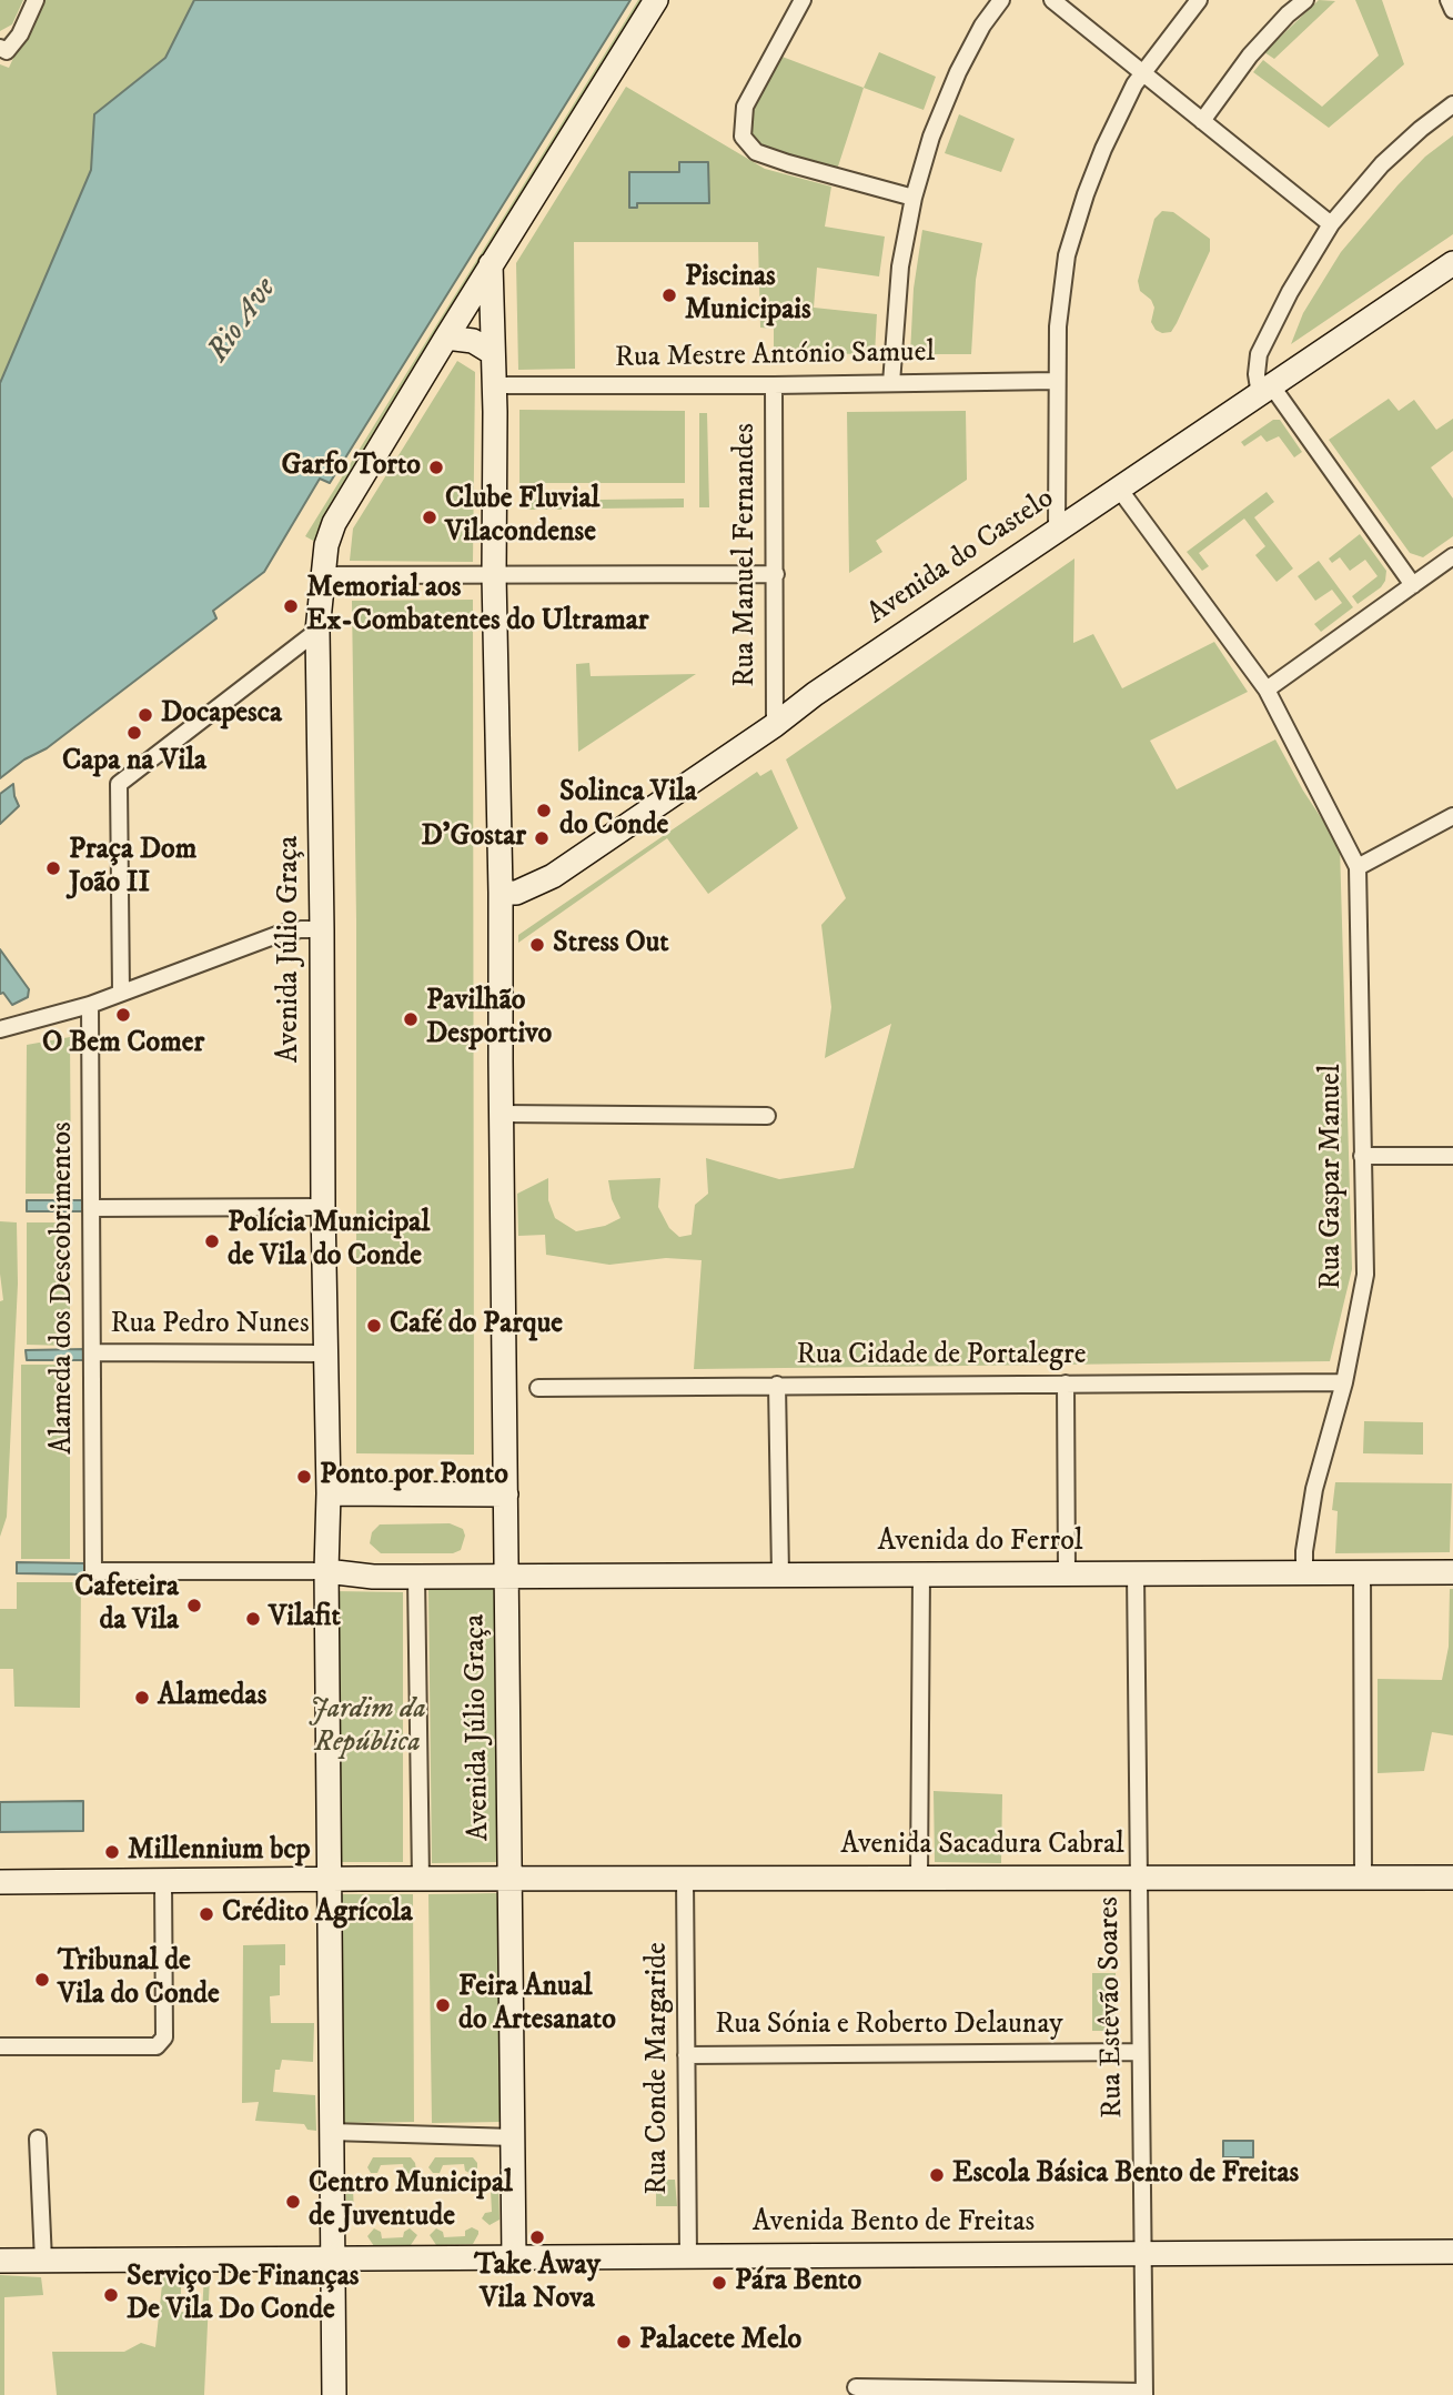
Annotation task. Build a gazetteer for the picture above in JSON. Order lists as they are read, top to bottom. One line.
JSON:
{"streets":{"street":["Rua Mestre António Samuel","Rua Manuel Fernandes","Avenida do Castelo","Avenida Júlio Graça","Rua Gaspar Manuel","Alameda dos Descobrimentos","Rua Pedro Nunes","Rua Cidade de Portalegre","Avenida do Ferrol","Avenida Sacadura Cabral","Rua Estêvão Soares","Rua Sónia e Roberto Delaunay","Rua Conde Margaride","Avenida Bento de Freitas"]},"crossings":[["Rua Mestre António Samuel","Rua Manuel Fernandes"],["Rua Mestre António Samuel","Avenida Júlio Graça"],["Rua Manuel Fernandes","Avenida do Castelo"],["Avenida do Castelo","Avenida Júlio Graça"],["Avenida Júlio Graça","Alameda dos Descobrimentos"],["Avenida Júlio Graça","Rua Pedro Nunes"],["Avenida Júlio Graça","Avenida do Ferrol"],["Avenida Júlio Graça","Avenida Sacadura Cabral"],["Avenida Júlio Graça","Avenida Bento de Freitas"],["Rua Gaspar Manuel","Rua Cidade de Portalegre"],["Rua Gaspar Manuel","Avenida do Ferrol"],["Alameda dos Descobrimentos","Rua Pedro Nunes"],["Avenida do Ferrol","Rua Estêvão Soares"],["Avenida Sacadura Cabral","Rua Estêvão Soares"],["Avenida Sacadura Cabral","Rua Conde Margaride"],["Rua Estêvão Soares","Rua Sónia e Roberto Delaunay"],["Rua Estêvão Soares","Avenida Bento de Freitas"],["Rua Sónia e Roberto Delaunay","Rua Conde Margaride"],["Rua Conde Margaride","Avenida Bento de Freitas"]],"water":["Rio Ave"],"parks":["Jardim da República"],"places":["Piscinas Municipais","Garfo Torto","Clube Fluvial Vilacondense","Memorial aos Ex-Combatentes do Ultramar","Docapesca","Capa na Vila","Solinca Vila do Conde","D'Gostar","Praça Dom João II","Stress Out","O Bem Comer","Pavilhão Desportivo","Polícia Municipal de Vila do Conde","Café do Parque","Ponto por Ponto","Cafeteira da Vila","Vilafit","Alamedas","Millennium bcp","Crédito Agrícola","Tribunal de Vila do Conde","Feira Anual do Artesanato","Escola Básica Bento de Freitas","Centro Municipal de Juventude","Take Away Vila Nova","Pára Bento","Serviço De Finanças De Vila Do Conde","Palacete Melo"]}
